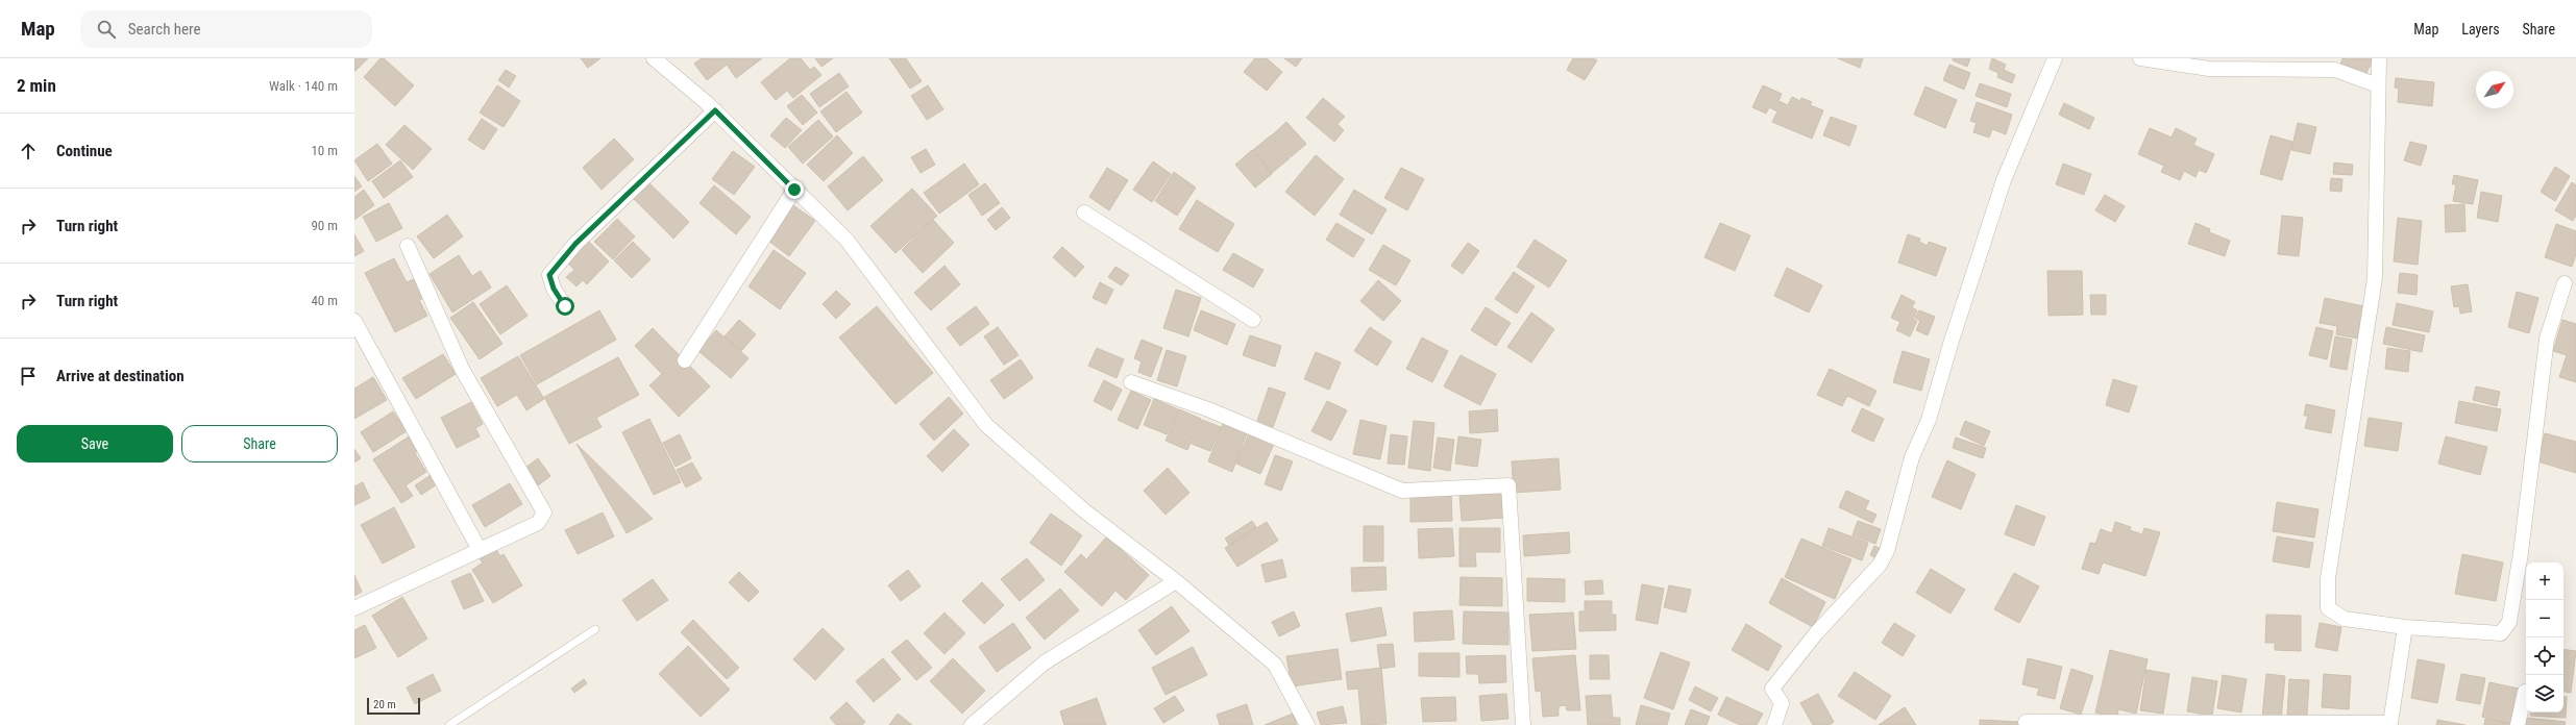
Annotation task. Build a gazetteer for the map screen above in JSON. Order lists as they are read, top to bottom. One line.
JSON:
{"scale_bar":"20 m","north":"top right","page":{"header":"Map","search":"Search here","nav":["Map","Layers","Share"],"heading":["2 min","Walk · 140 m"],"list":[["Continue","10 m"],["Turn right","90 m"],["Turn right","40 m"],"Arrive at destination"],"buttons":["Save","Share"],"map_buttons":["+","−"],"scale":"20 m"}}
